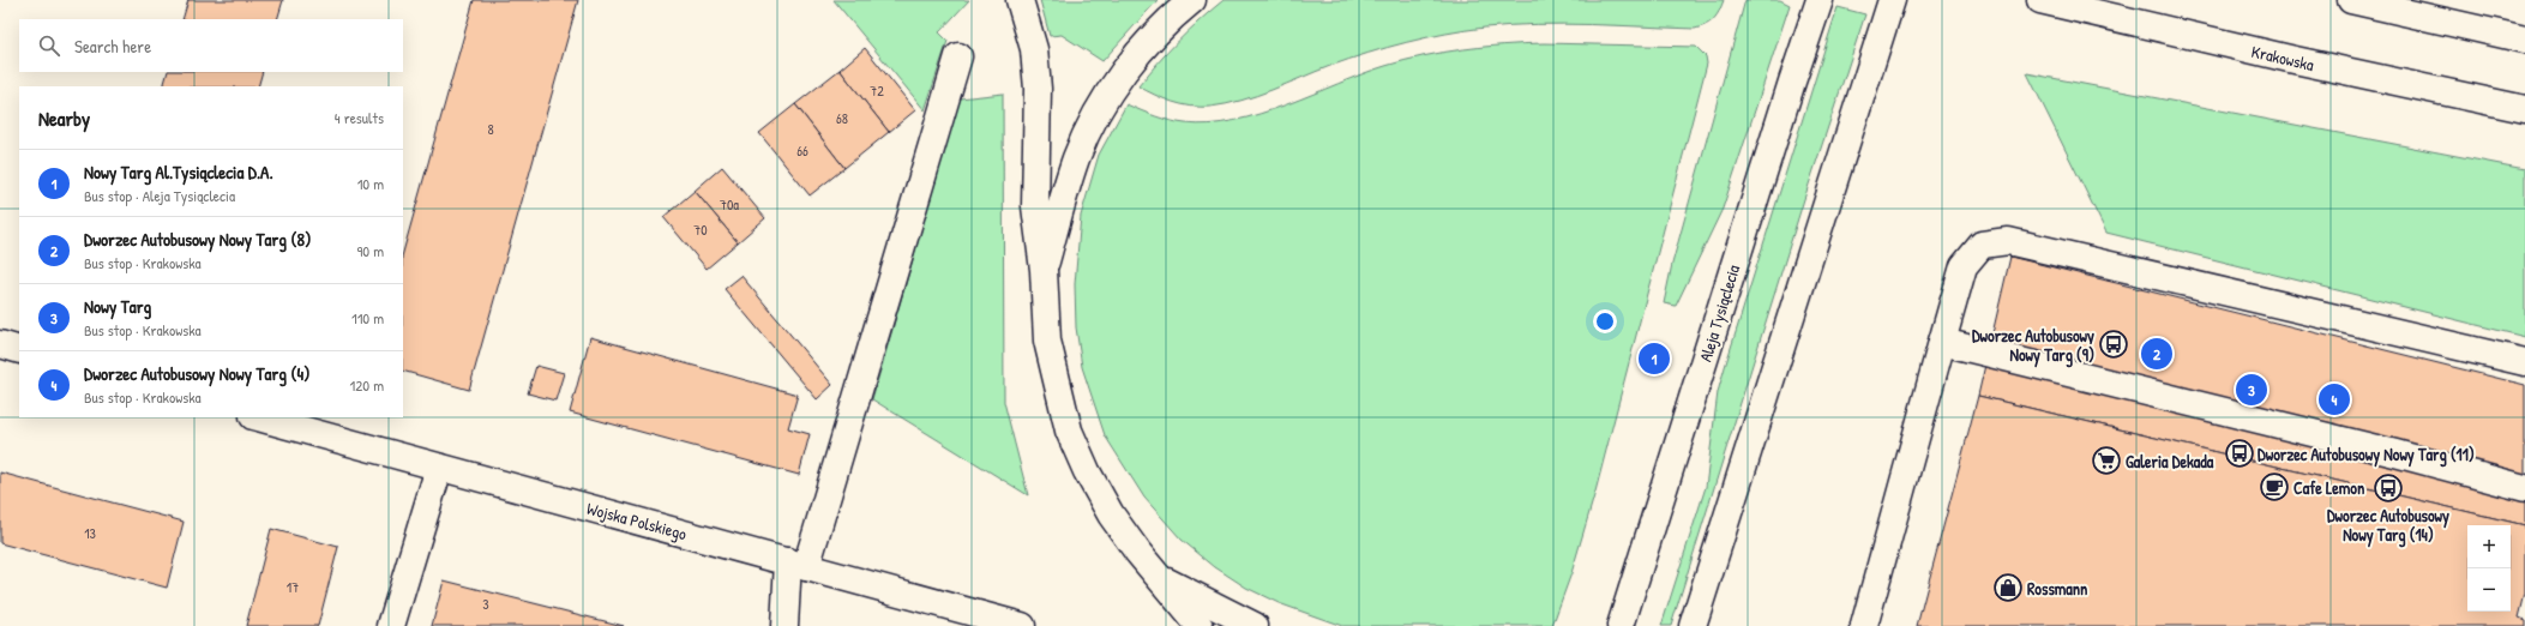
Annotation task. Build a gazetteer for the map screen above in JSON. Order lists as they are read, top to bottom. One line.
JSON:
{"streets":{"main road":["Krakowska","Aleja Tysiąclecia","Wojska Polskiego"]},"places":{"bus stop":["Dworzec Autobusowy Nowy Targ (9)","Dworzec Autobusowy Nowy Targ (11)","Dworzec Autobusowy Nowy Targ (14)"],"supermarket":["Galeria Dekada"],"cafe":["Cafe Lemon"],"shop":["Rossmann"]},"house_numbers":["72","68","8","66","70a","70","13","17","3"],"page":{"search":"Search here","heading":["Nearby","4 results"],"list":[{"mark":"1","name":"Nowy Targ Al.Tysiąclecia D.A.","note":"Bus stop · Aleja Tysiąclecia","value":"10 m"},{"mark":"2","name":"Dworzec Autobusowy Nowy Targ (8)","note":"Bus stop · Krakowska","value":"90 m"},{"mark":"3","name":"Nowy Targ","note":"Bus stop · Krakowska","value":"110 m"},{"mark":"4","name":"Dworzec Autobusowy Nowy Targ (4)","note":"Bus stop · Krakowska","value":"120 m"}],"pins":["2","1","3","4"],"map_buttons":["+","−"]}}
